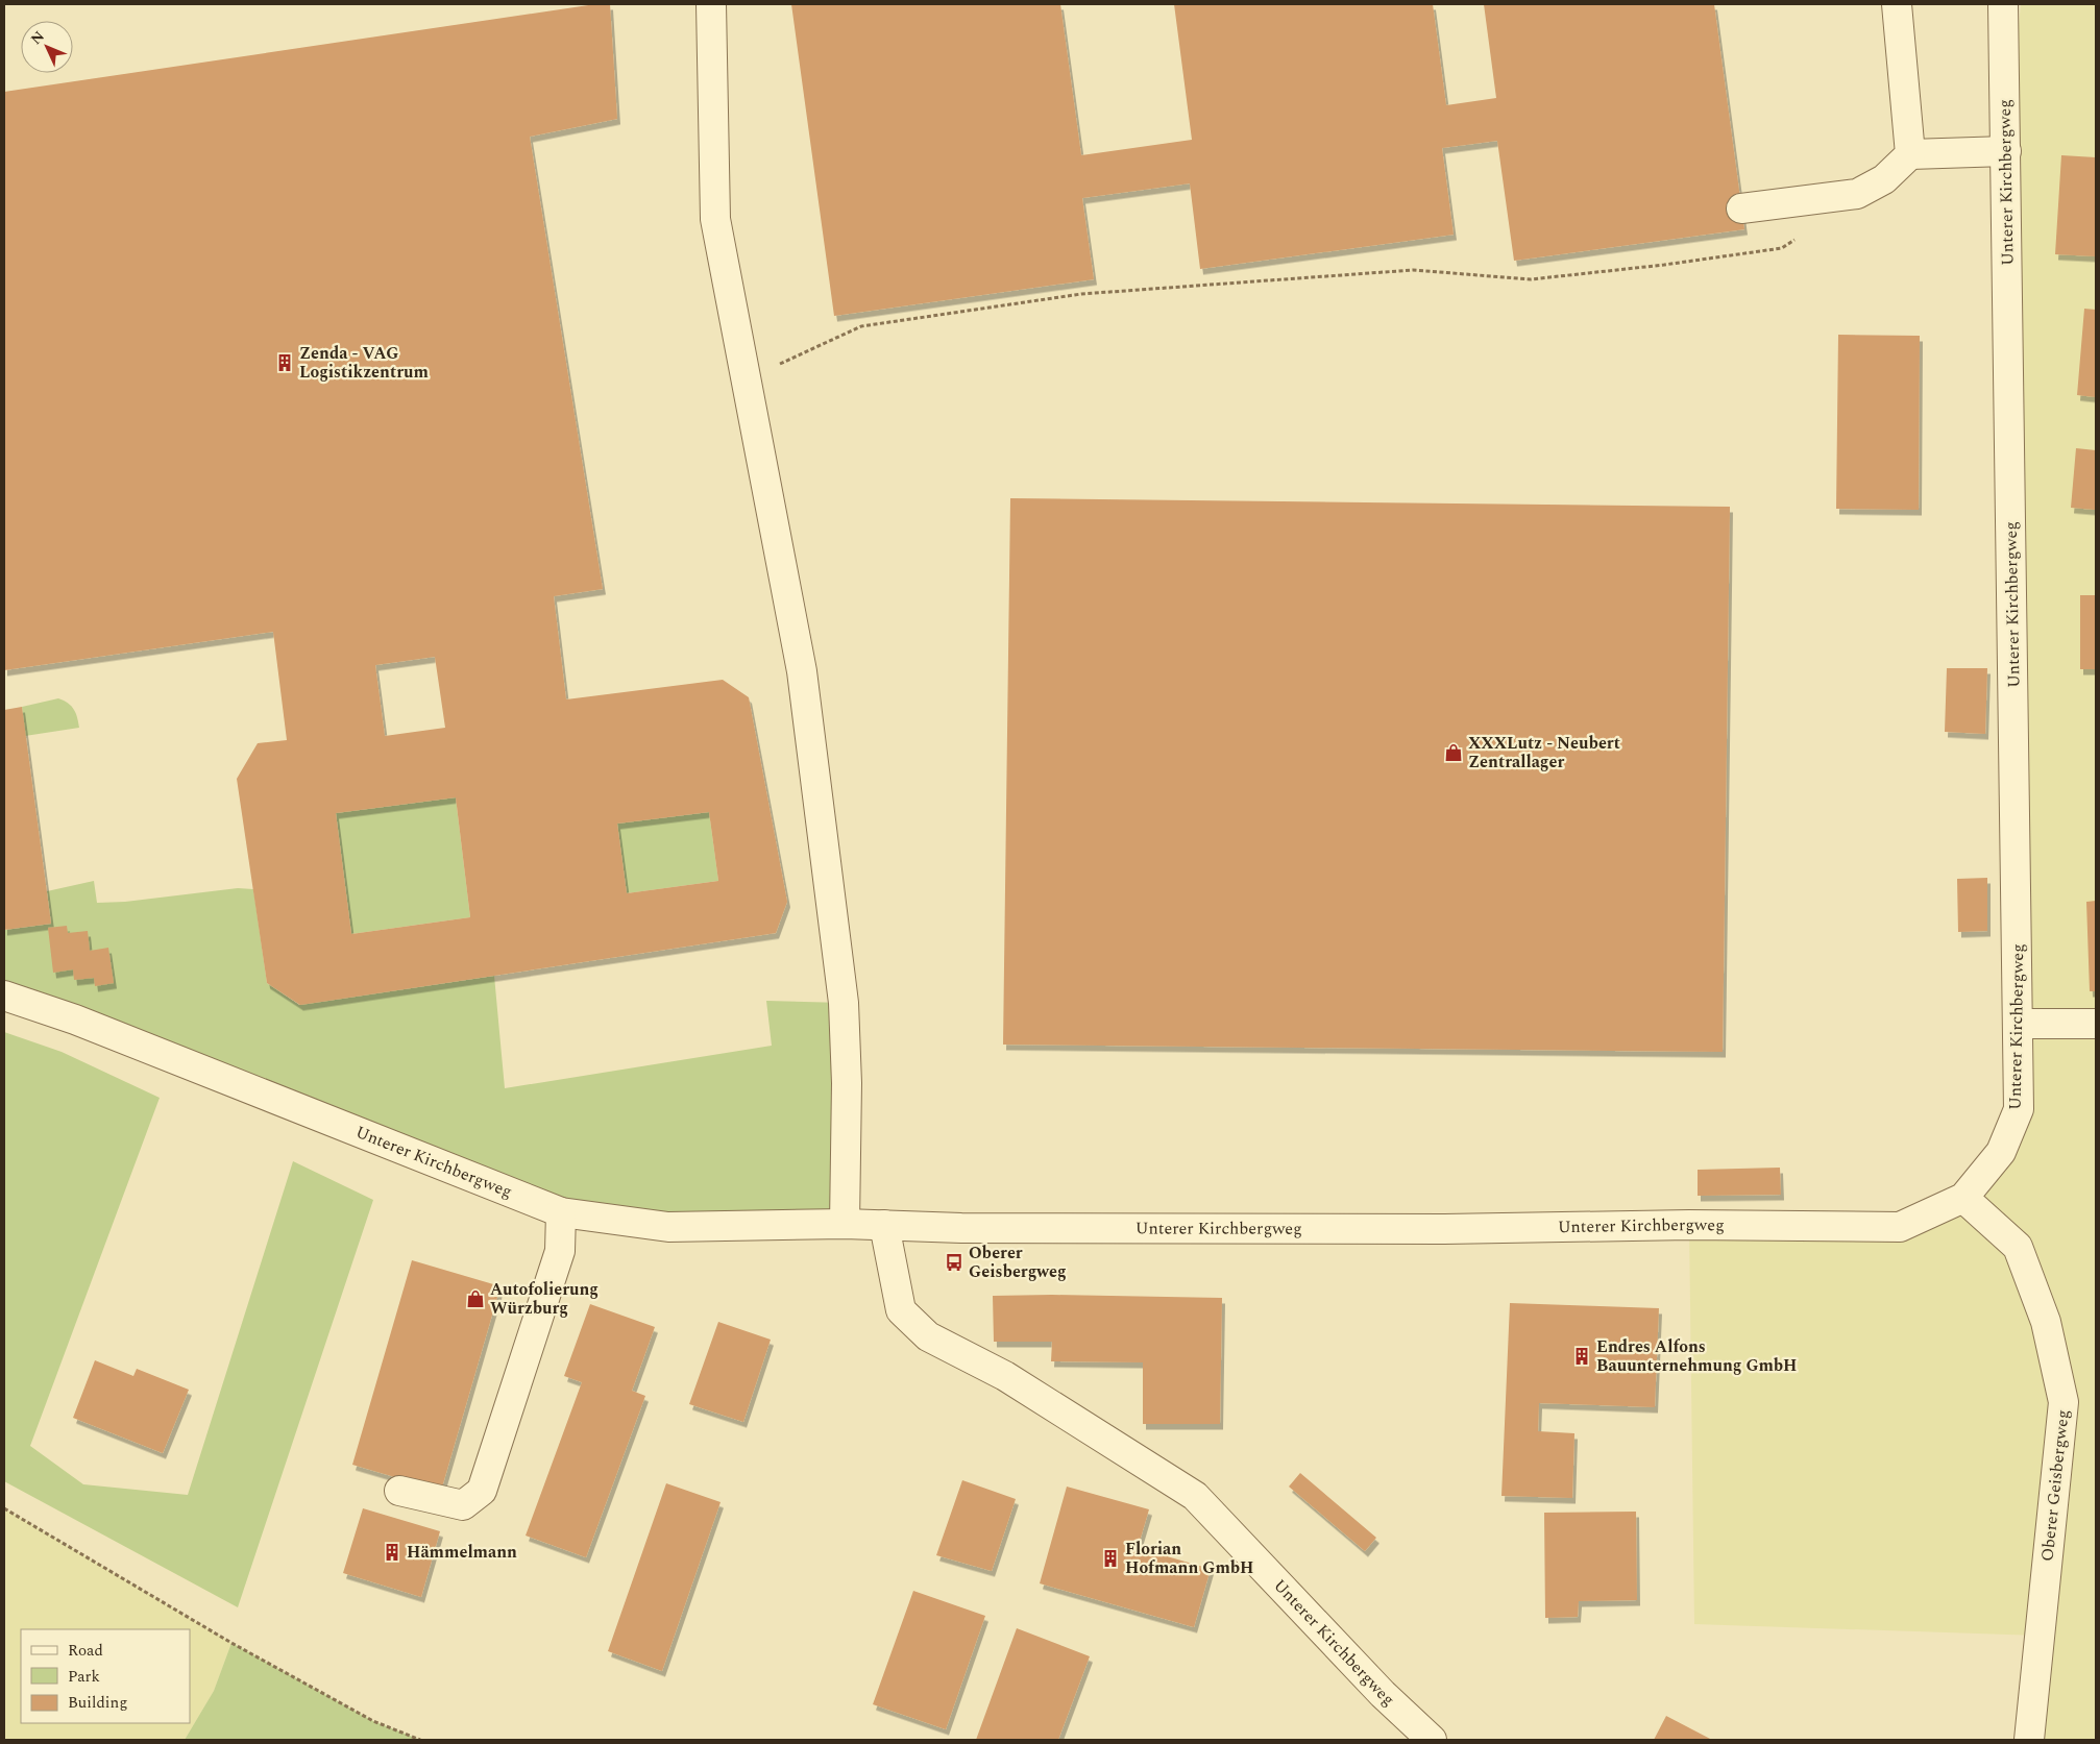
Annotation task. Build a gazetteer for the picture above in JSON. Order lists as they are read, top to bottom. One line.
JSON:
{"streets":{"street":["Unterer Kirchbergweg","Oberer Geisbergweg"]},"crossings":[["Unterer Kirchbergweg","Oberer Geisbergweg"]],"places":{"building":["Zenda - VAG Logistikzentrum","Endres Alfons Bauunternehmung GmbH","Hämmelmann","Florian Hofmann GmbH"],"shop":["XXXLutz - Neubert Zentrallager","Autofolierung Würzburg"],"bus stop":["Oberer Geisbergweg"]},"legend":["Road","Park","Building"],"north":"top left"}
